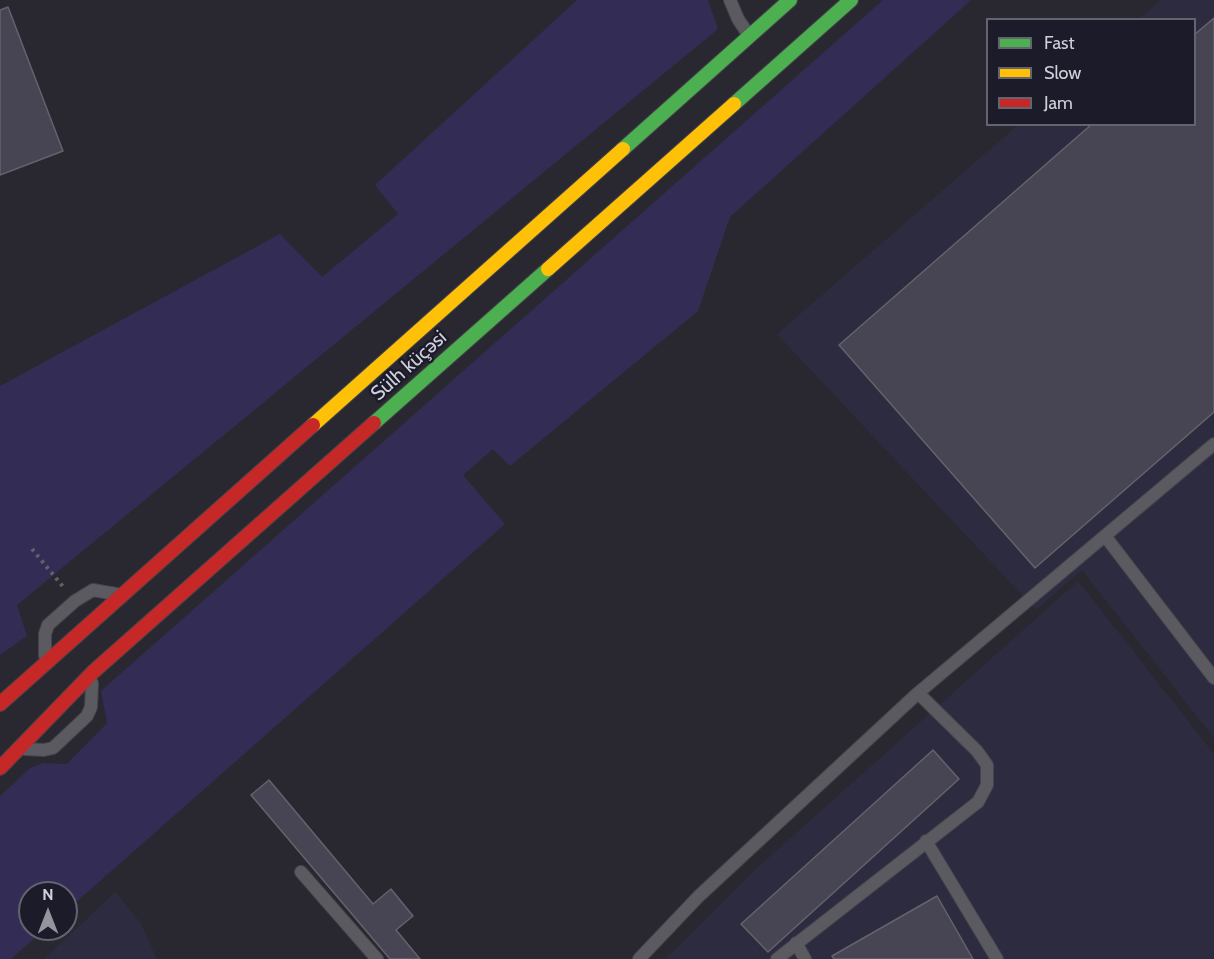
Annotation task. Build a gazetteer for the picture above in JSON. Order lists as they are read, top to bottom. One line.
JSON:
{"streets":{"highway":["Sülh küçəsi"]},"legend":["Fast","Slow","Jam"],"north":"top"}
